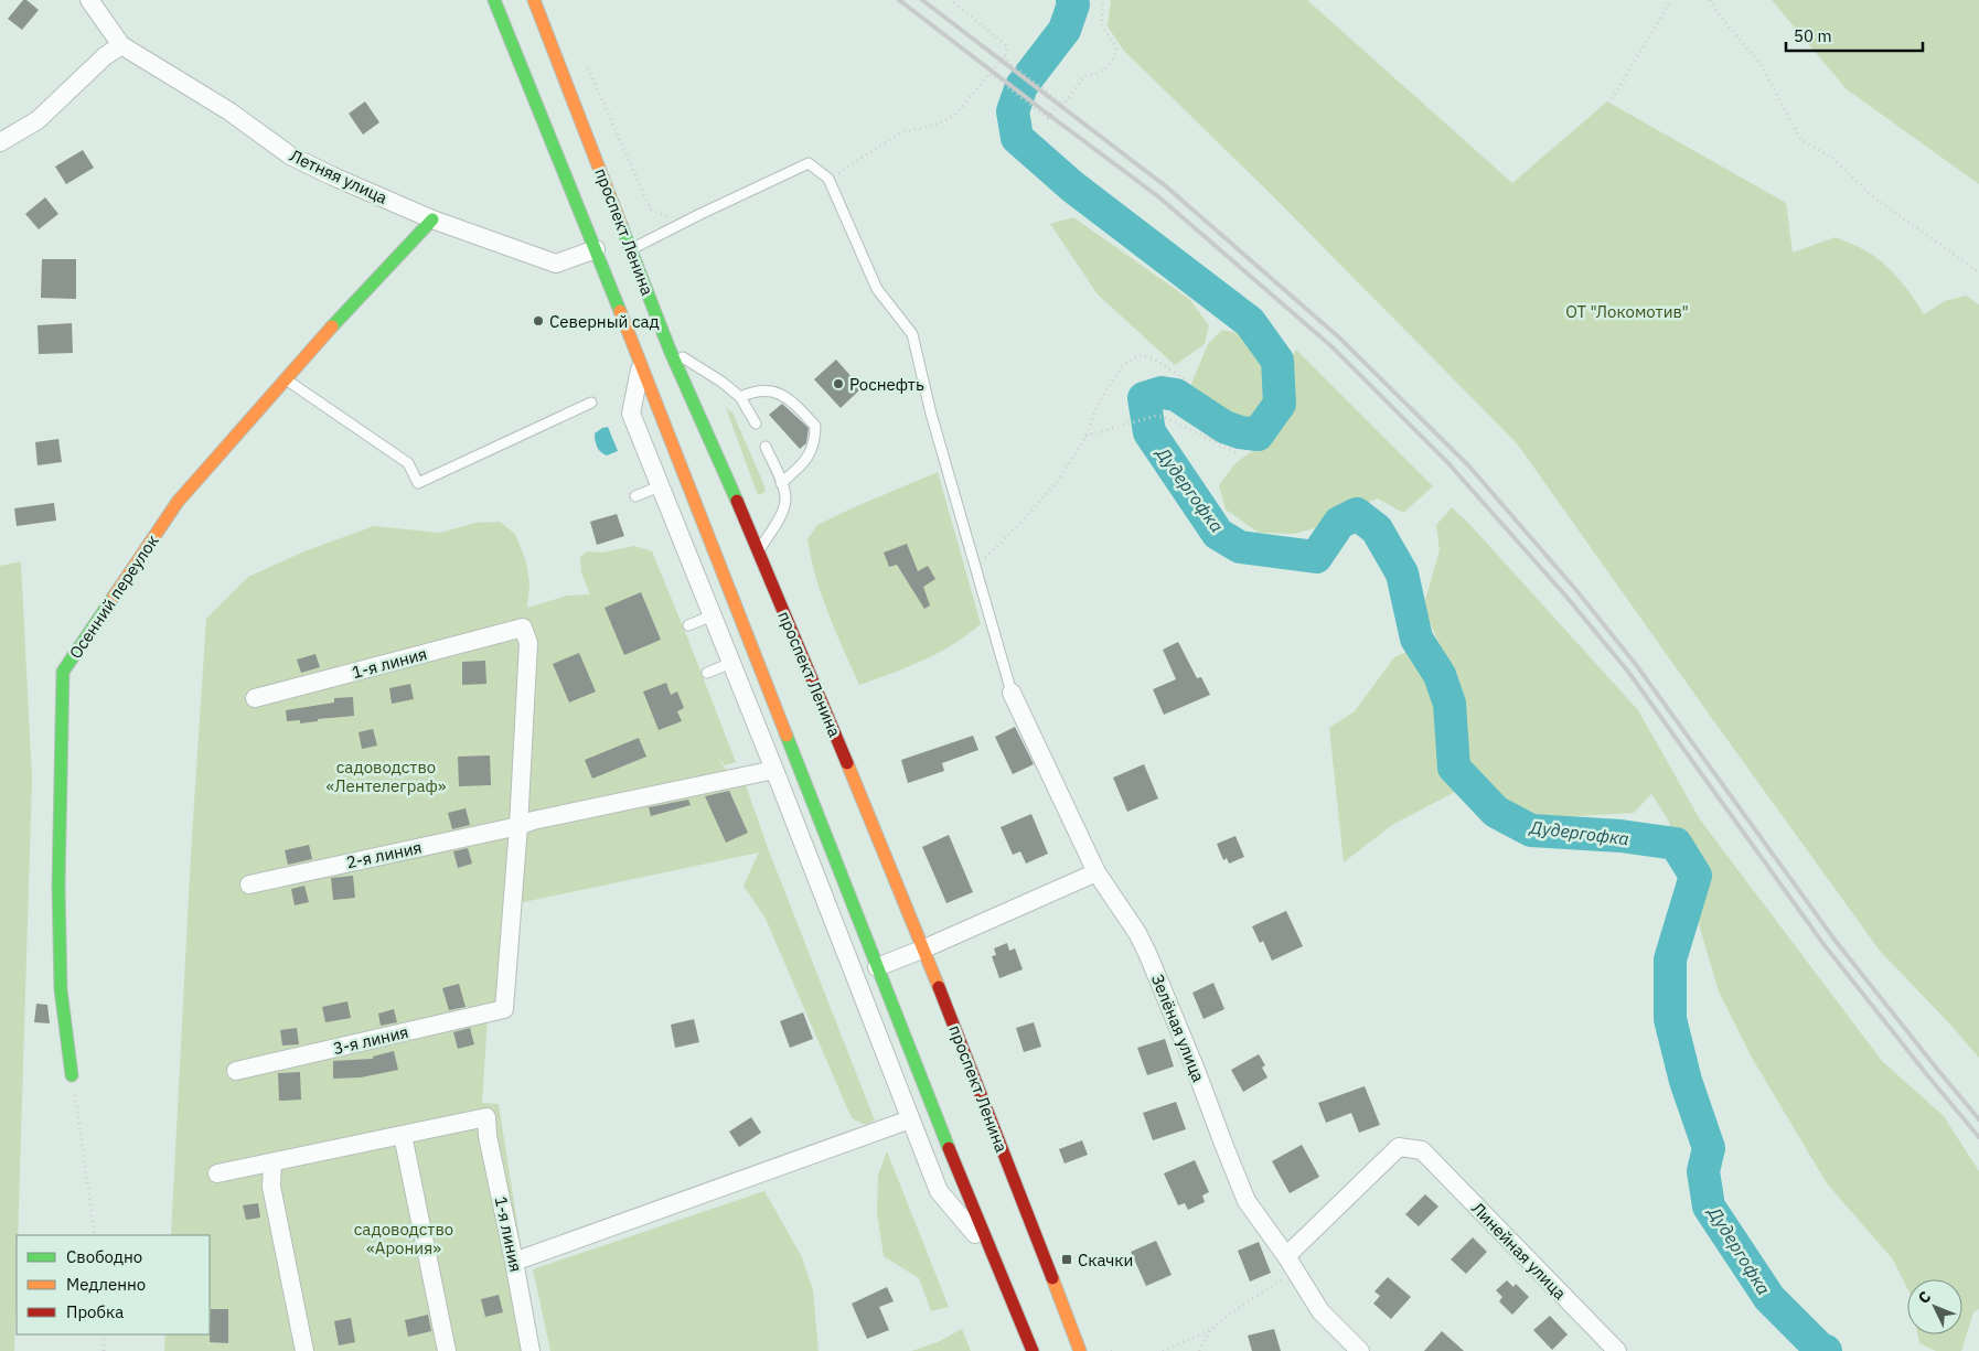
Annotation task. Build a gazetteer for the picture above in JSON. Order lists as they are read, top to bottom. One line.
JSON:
{"streets":{"main road":["проспект Ленина","Осенний переулок"],"street":["Летняя улица","1-я линия","2-я линия","Зелёная улица","3-я линия","Линейная улица"]},"crossings":[["Летняя улица","проспект Ленина"],["Летняя улица","Осенний переулок"],["1-я линия","2-я линия"],["1-я линия","3-я линия"],["2-я линия","3-я линия"],["Зелёная улица","Линейная улица"]],"water":["Дудергофка"],"parks":["ОТ \"Локомотив\"","садоводство «Лентелеграф»","садоводство «Арония»"],"places":{"other":["Северный сад","Роснефть"],"transit":["Скачки"]},"legend":["Свободно","Медленно","Пробка"],"scale_bar":"50 m","north":"top left"}
